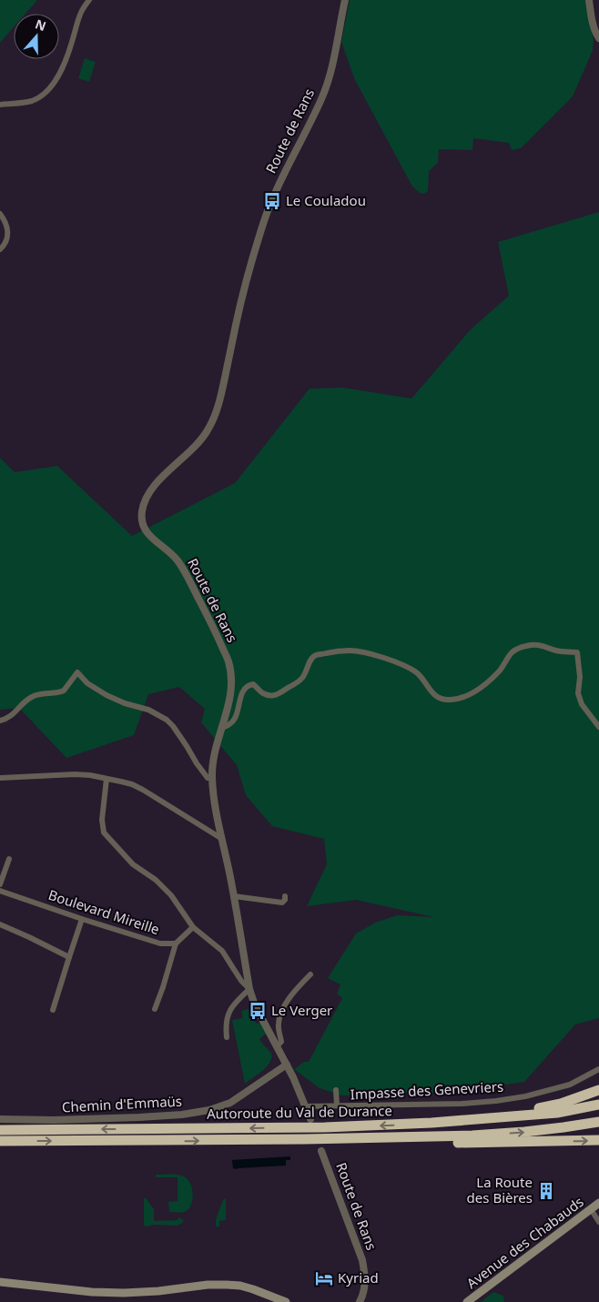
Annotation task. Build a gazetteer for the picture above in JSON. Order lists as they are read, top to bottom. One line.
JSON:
{"streets":{"highway":["Autoroute du Val de Durance"],"main road":["Avenue des Chabauds"],"street":["Route de Rans","Boulevard Mireille","Impasse des Genevriers","Chemin d'Emmaüs"]},"crossings":[["Route de Rans","Impasse des Genevriers"],["Route de Rans","Chemin d'Emmaüs"]],"places":{"bus stop":["Le Couladou","Le Verger"],"building":["La Route des Bières"],"hotel":["Kyriad"]},"north":"top"}
